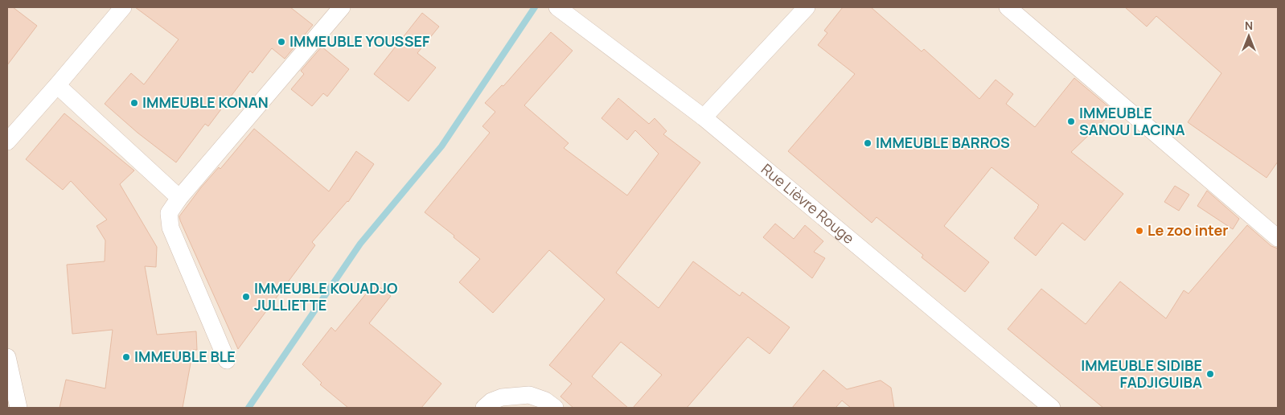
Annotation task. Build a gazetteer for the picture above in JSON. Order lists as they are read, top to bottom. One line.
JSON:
{"streets":{"street":["Rue Lièvre Rouge"]},"places":["IMMEUBLE YOUSSEF","IMMEUBLE KONAN","IMMEUBLE SANOU LACINA","IMMEUBLE BARROS","Le zoo inter","IMMEUBLE KOUADJO JULLIETTE","IMMEUBLE BLE","IMMEUBLE SIDIBE FADJIGUIBA"],"north":"top"}
